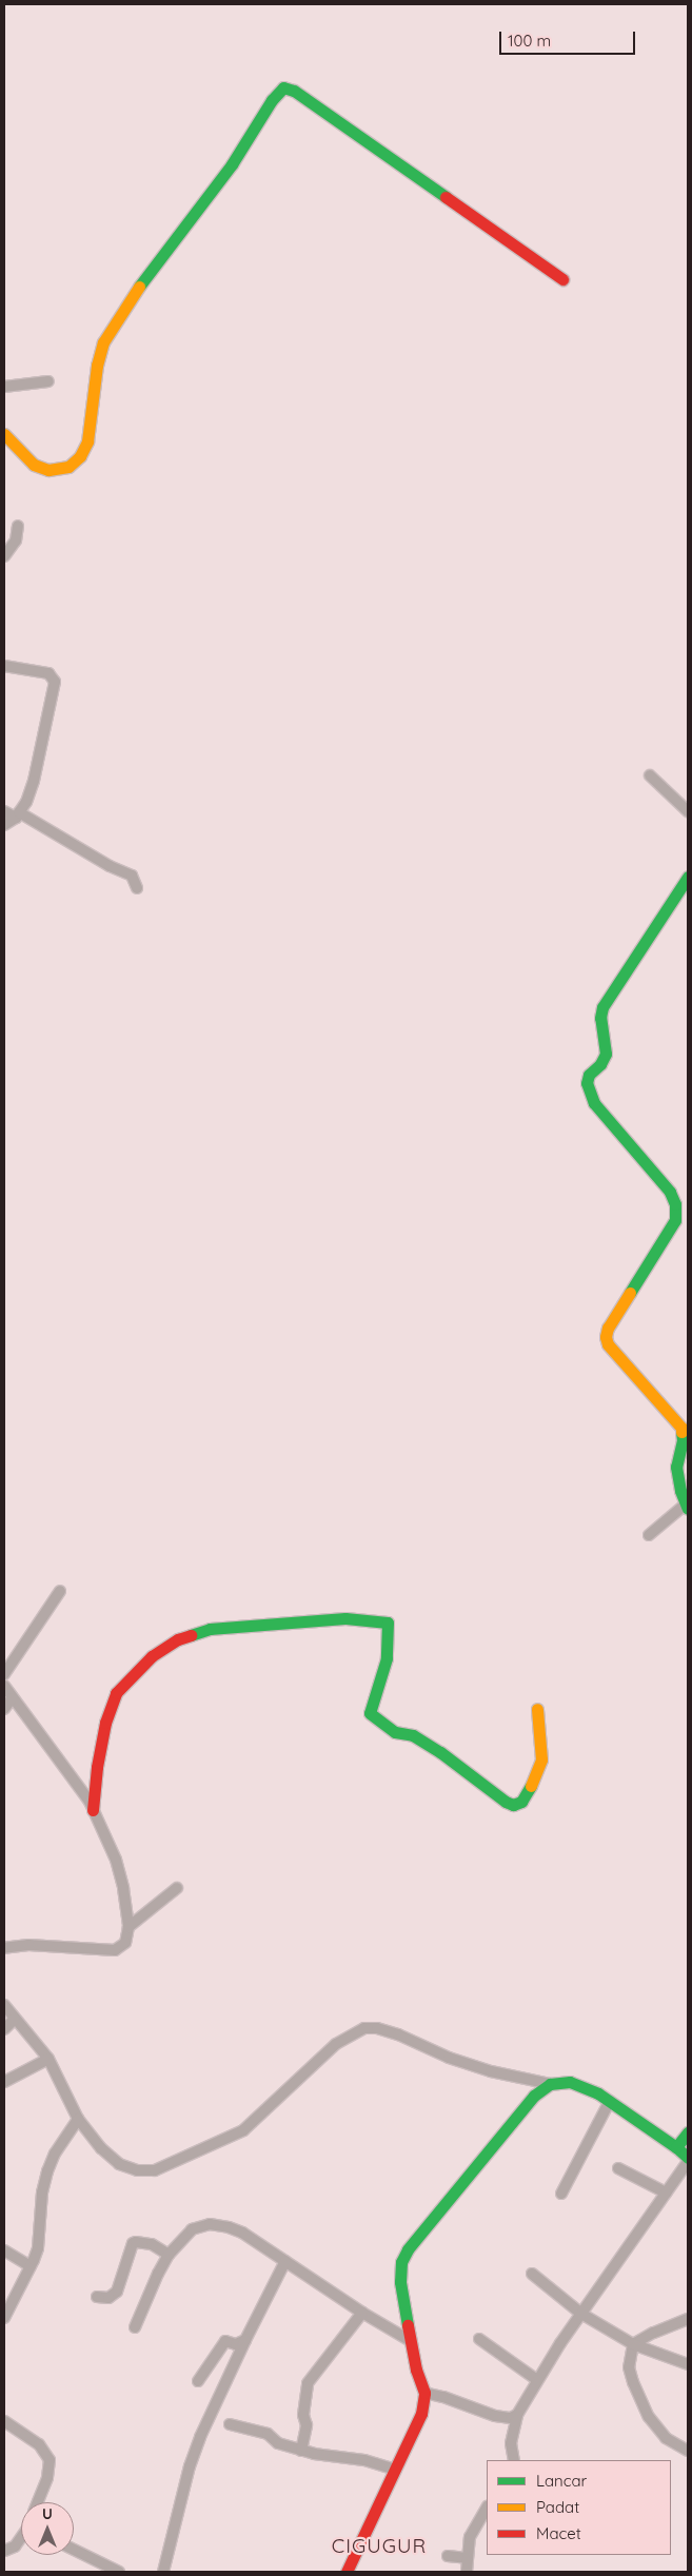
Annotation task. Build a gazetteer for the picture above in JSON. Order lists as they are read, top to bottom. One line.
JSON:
{"districts":["CIGUGUR"],"legend":["Lancar","Padat","Macet"],"scale_bar":"100 m","north":"top"}
